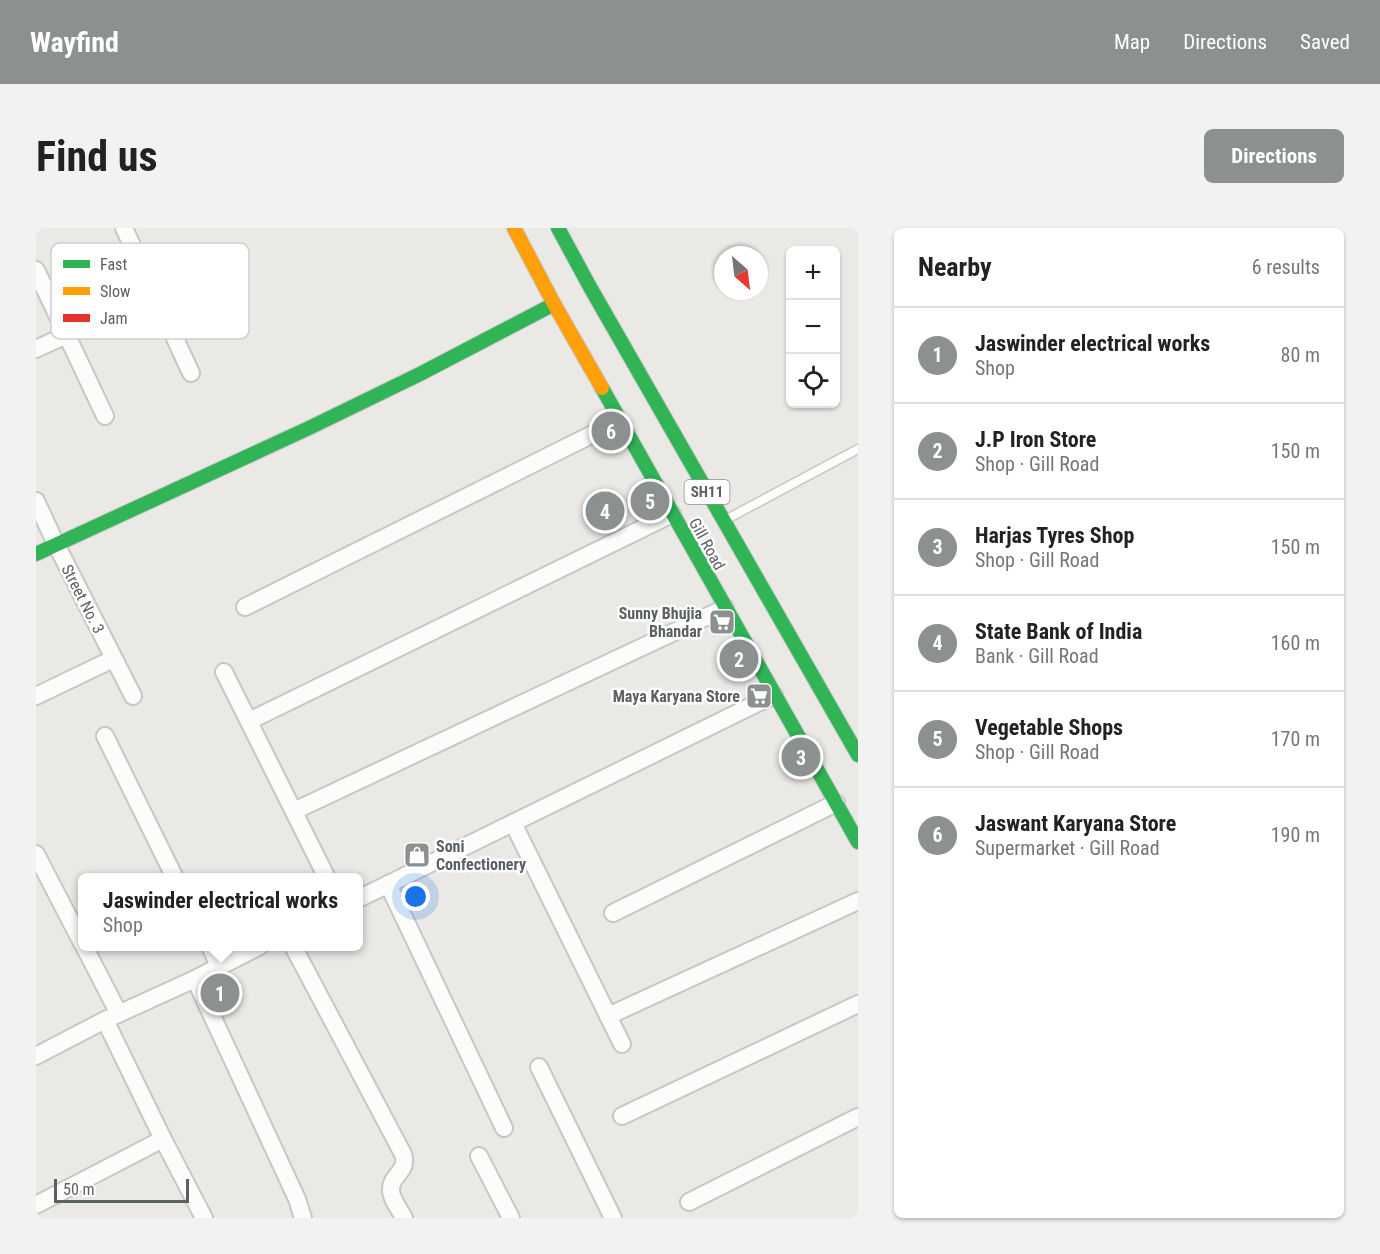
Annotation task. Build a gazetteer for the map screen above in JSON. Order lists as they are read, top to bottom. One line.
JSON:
{"streets":{"main road":["SH11","Gill Road"],"street":["Street No. 3"]},"places":{"supermarket":["Sunny Bhujia Bhandar","Maya Karyana Store"],"shop":["Soni Confectionery"]},"legend":["Fast","Slow","Jam"],"scale_bar":"50 m","north":"bottom right","page":{"header":"Wayfind","nav":["Map","Directions","Saved"],"buttons":"Directions","title":"Find us","heading":["Nearby","6 results"],"map_buttons":["+","−"],"list":[{"mark":"1","name":"Jaswinder electrical works","note":"Shop","value":"80 m"},{"mark":"2","name":"J.P Iron Store","note":"Shop · Gill Road","value":"150 m"},{"mark":"3","name":"Harjas Tyres Shop","note":"Shop · Gill Road","value":"150 m"},{"mark":"4","name":"State Bank of India","note":"Bank · Gill Road","value":"160 m"},{"mark":"5","name":"Vegetable Shops","note":"Shop · Gill Road","value":"170 m"},{"mark":"6","name":"Jaswant Karyana Store","note":"Supermarket · Gill Road","value":"190 m"}],"pins":["6","5","4","2","3","1"],"popup":["Jaswinder electrical works","Shop"],"scale":"50 m"}}
